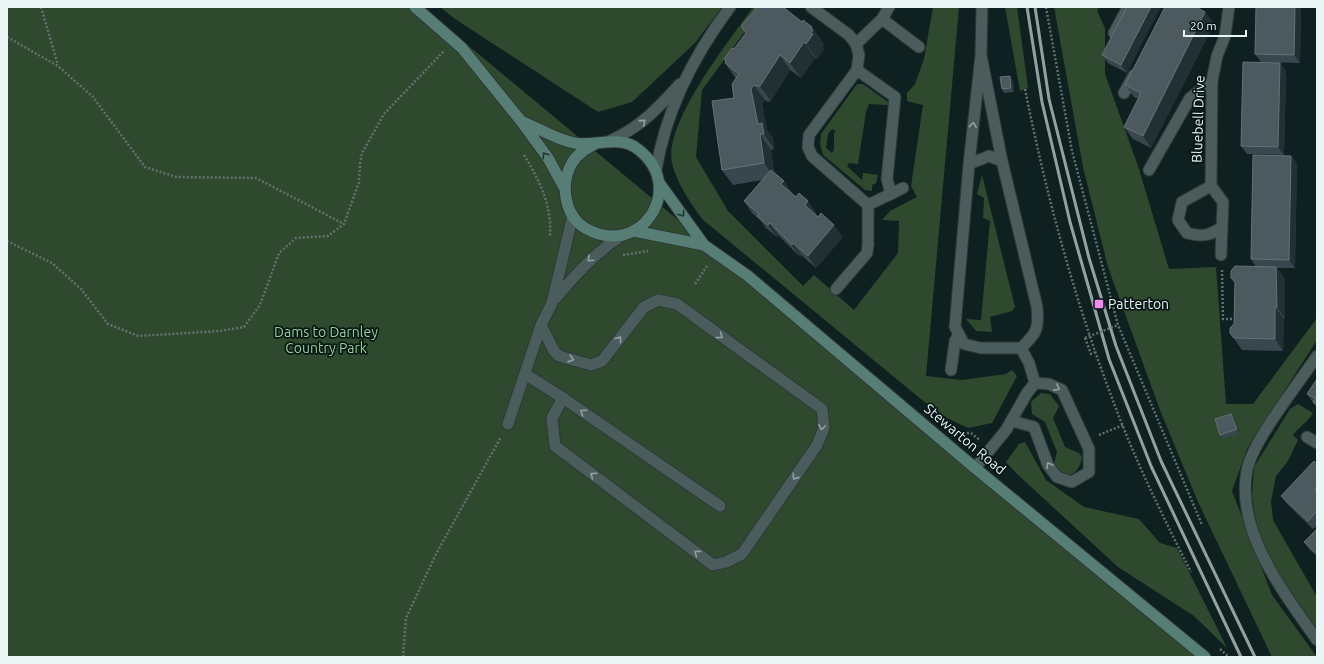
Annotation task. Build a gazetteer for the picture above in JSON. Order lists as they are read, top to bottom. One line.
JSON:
{"streets":{"main road":["Stewarton Road"],"street":["Bluebell Drive"]},"parks":["Dams to Darnley Country Park"],"places":{"transit":["Patterton"]},"scale_bar":"20 m"}
